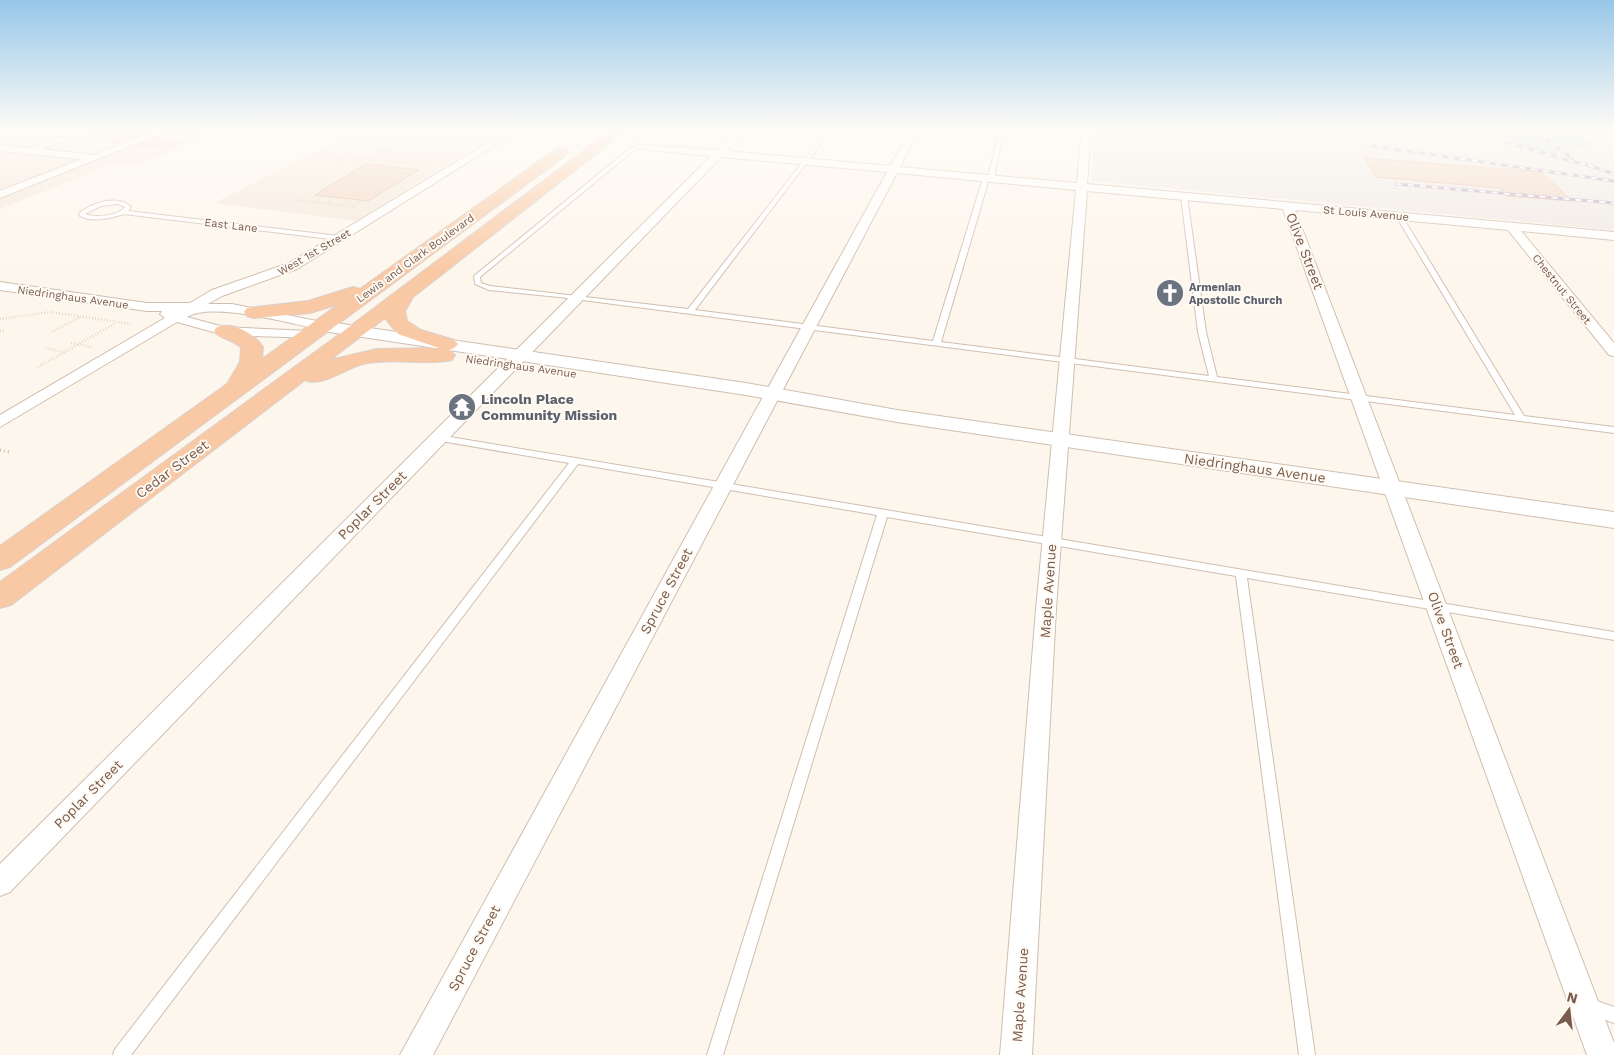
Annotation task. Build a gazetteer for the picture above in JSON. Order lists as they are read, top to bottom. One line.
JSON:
{"streets":{"highway":["Lewis and Clark Boulevard","Cedar Street"],"street":["St Louis Avenue","Olive Street","West 1st Street","Chestnut Street","Niedringhaus Avenue","Poplar Street","Spruce Street","Maple Avenue"],"lane":["East Lane"]},"crossings":[["St Louis Avenue","Olive Street"],["St Louis Avenue","Chestnut Street"],["St Louis Avenue","Maple Avenue"],["East Lane","West 1st Street"],["Olive Street","Niedringhaus Avenue"],["West 1st Street","Niedringhaus Avenue"],["Lewis and Clark Boulevard","Niedringhaus Avenue"],["Lewis and Clark Boulevard","Cedar Street"],["Niedringhaus Avenue","Cedar Street"],["Niedringhaus Avenue","Poplar Street"],["Niedringhaus Avenue","Spruce Street"],["Niedringhaus Avenue","Maple Avenue"]],"places":{"church":["Armenian Apostolic Church"],"temple":["Lincoln Place Community Mission"]},"north":"top"}
